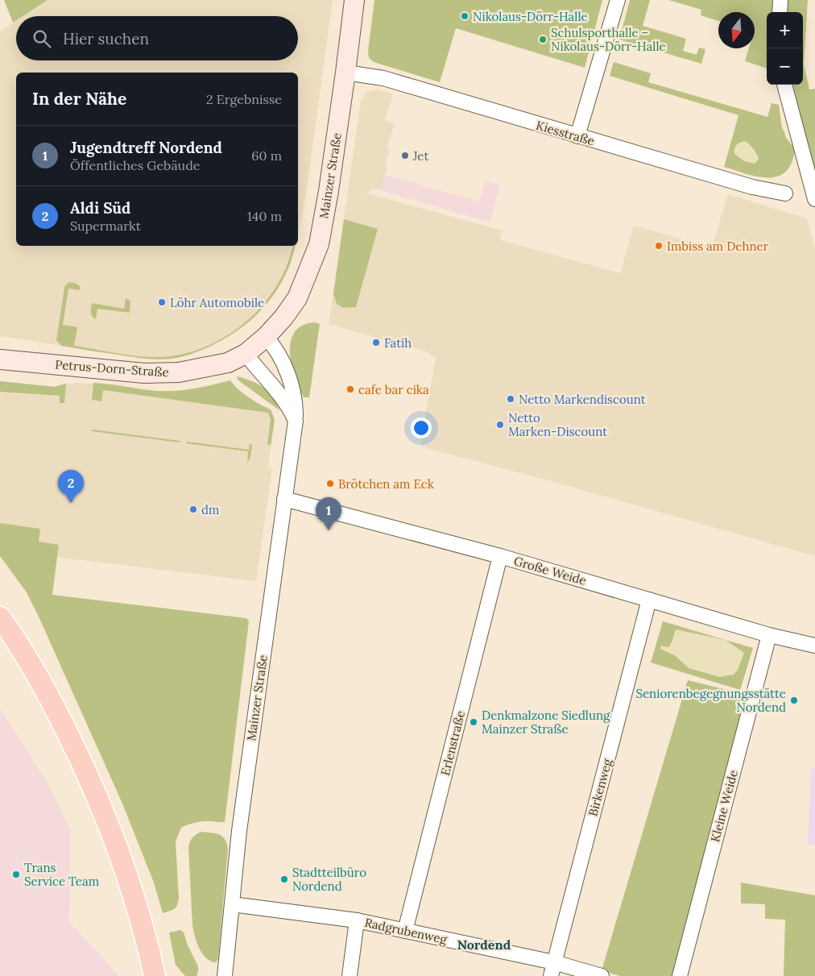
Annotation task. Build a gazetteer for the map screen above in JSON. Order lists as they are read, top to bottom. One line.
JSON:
{"streets":{"main road":["Mainzer Straße","Petrus-Dorn-Straße"],"street":["Kiesstraße","Große Weide","Erlenstraße","Birkenweg","Kleine Weide","Radgrubenweg"]},"crossings":[["Kiesstraße","Mainzer Straße"],["Mainzer Straße","Petrus-Dorn-Straße"],["Mainzer Straße","Große Weide"],["Mainzer Straße","Radgrubenweg"],["Große Weide","Erlenstraße"],["Große Weide","Birkenweg"],["Große Weide","Kleine Weide"],["Erlenstraße","Radgrubenweg"],["Birkenweg","Radgrubenweg"]],"districts":["Nordend"],"places":["Nikolaus-Dörr-Halle","Schulsporthalle – Nikolaus-Dörr-Halle","Jet","Imbiss am Dehner","Löhr Automobile","Fatih","cafe bar cika","Netto Markendiscount","Netto Marken-Discount","Brötchen am Eck","dm","Seniorenbegegnungsstätte Nordend","Denkmalzone Siedlung Mainzer Straße","Trans Service Team","Stadtteilbüro Nordend"],"north":"bottom","page":{"map_buttons":["+","−"],"search":"Hier suchen","heading":["In der Nähe","2 Ergebnisse"],"list":[{"mark":"1","name":"Jugendtreff Nordend","note":"Öffentliches Gebäude","value":"60 m"},{"mark":"2","name":"Aldi Süd","note":"Supermarkt","value":"140 m"}],"pins":["2","1"]}}
